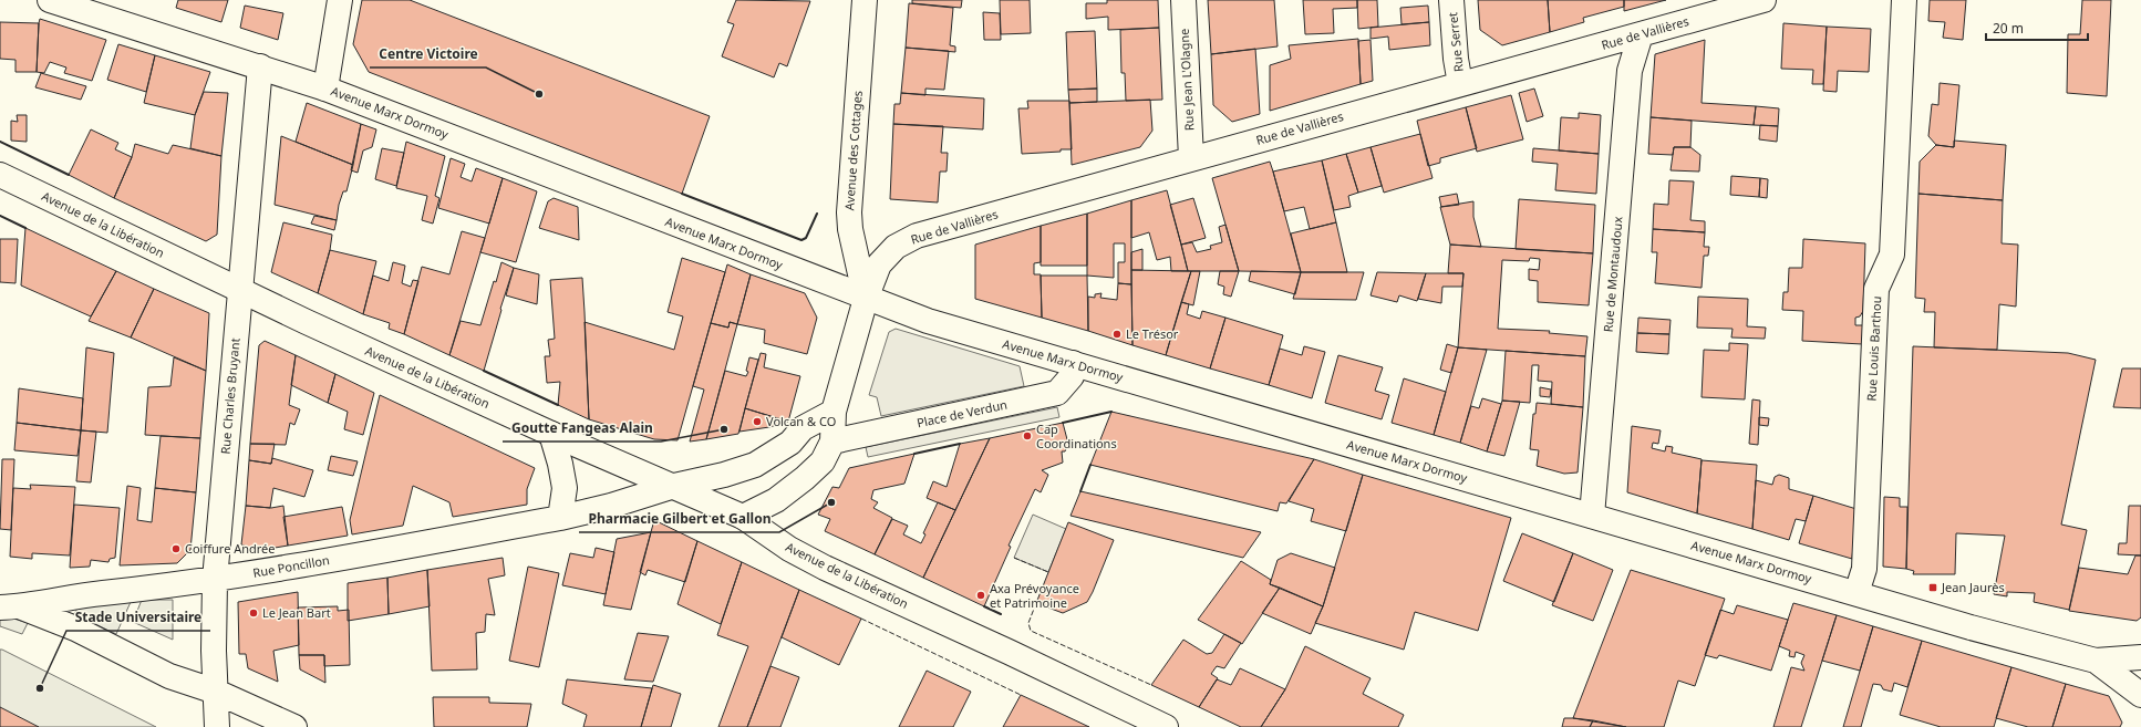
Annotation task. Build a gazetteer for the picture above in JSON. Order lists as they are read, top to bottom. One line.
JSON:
{"streets":{"street":["Rue de Vallières","Rue Serret","Rue Jean L'Olagne","Avenue Marx Dormoy","Avenue des Cottages","Avenue de la Libération","Rue de Montaudoux","Rue Louis Barthou","Rue Charles Bruyant","Place de Verdun","Rue Poncillon"]},"crossings":[["Rue de Vallières","Rue Serret"],["Rue de Vallières","Rue Jean L'Olagne"],["Rue de Vallières","Avenue Marx Dormoy"],["Rue de Vallières","Avenue des Cottages"],["Rue de Vallières","Rue de Montaudoux"],["Avenue Marx Dormoy","Avenue des Cottages"],["Avenue Marx Dormoy","Rue de Montaudoux"],["Avenue Marx Dormoy","Rue Louis Barthou"],["Avenue Marx Dormoy","Rue Charles Bruyant"],["Avenue Marx Dormoy","Place de Verdun"],["Avenue de la Libération","Rue Charles Bruyant"],["Avenue de la Libération","Rue Poncillon"],["Rue Charles Bruyant","Rue Poncillon"]],"places":{"other":["Centre Victoire","Le Trésor","Volcan & CO","Goutte Fangeas Alain","Cap Coordinations","Pharmacie Gilbert et Gallon","Coiffure Andrée","Axa Prévoyance et Patrimoine","Le Jean Bart","Stade Universitaire"],"transit":["Jean Jaurès"]},"scale_bar":"20 m"}
